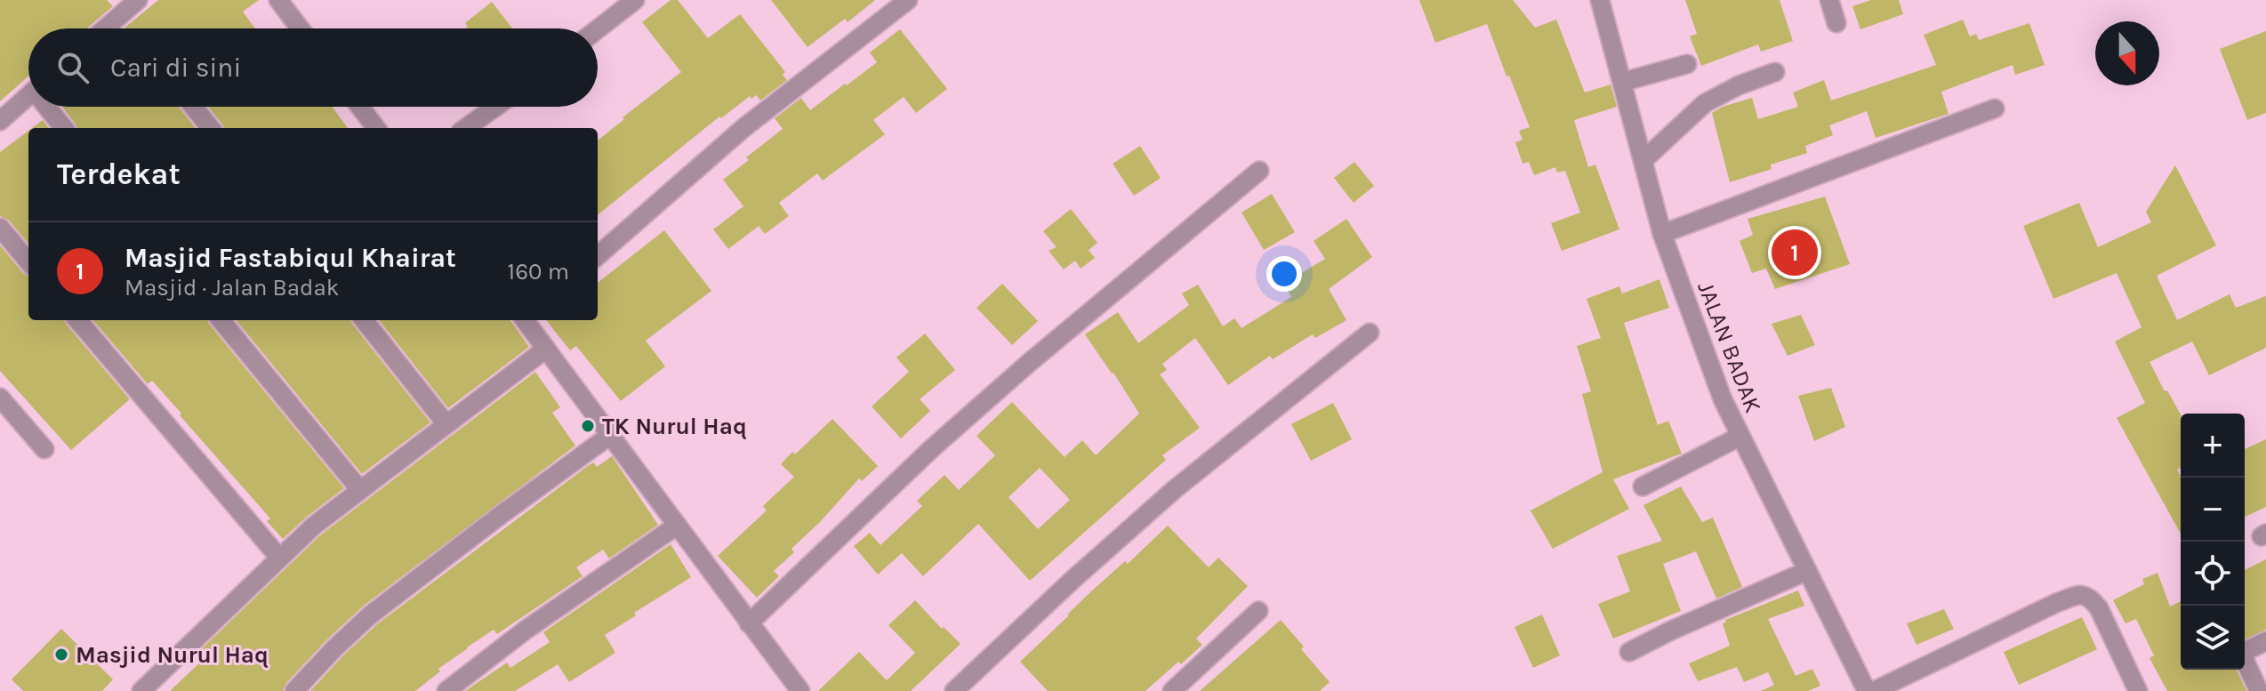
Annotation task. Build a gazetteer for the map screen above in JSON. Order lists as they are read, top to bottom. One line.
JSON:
{"streets":{"street":["JALAN BADAK"]},"places":["TK Nurul Haq","Masjid Nurul Haq"],"north":"bottom","page":{"search":"Cari di sini","heading":"Terdekat","list":[{"mark":"1","name":"Masjid Fastabiqul Khairat","note":"Masjid · Jalan Badak","value":"160 m"}],"pins":"1","map_buttons":["+","−"]}}
